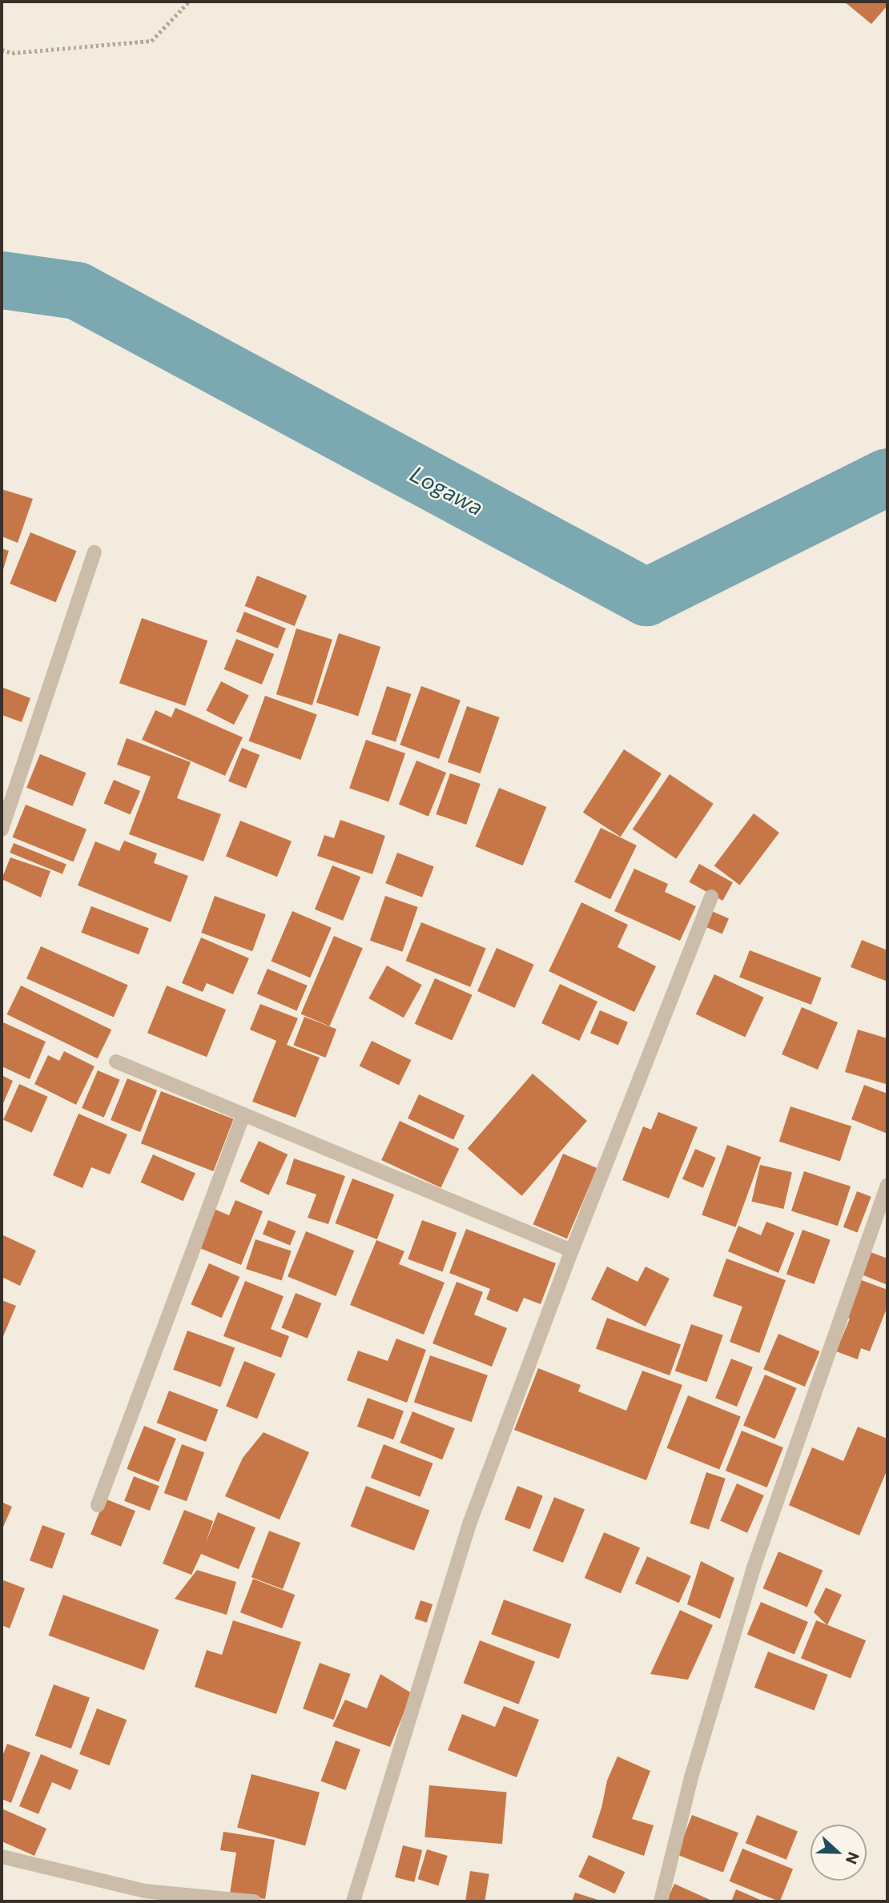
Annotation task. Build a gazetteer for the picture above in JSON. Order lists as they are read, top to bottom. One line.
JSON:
{"water":["Logawa"],"north":"right"}
